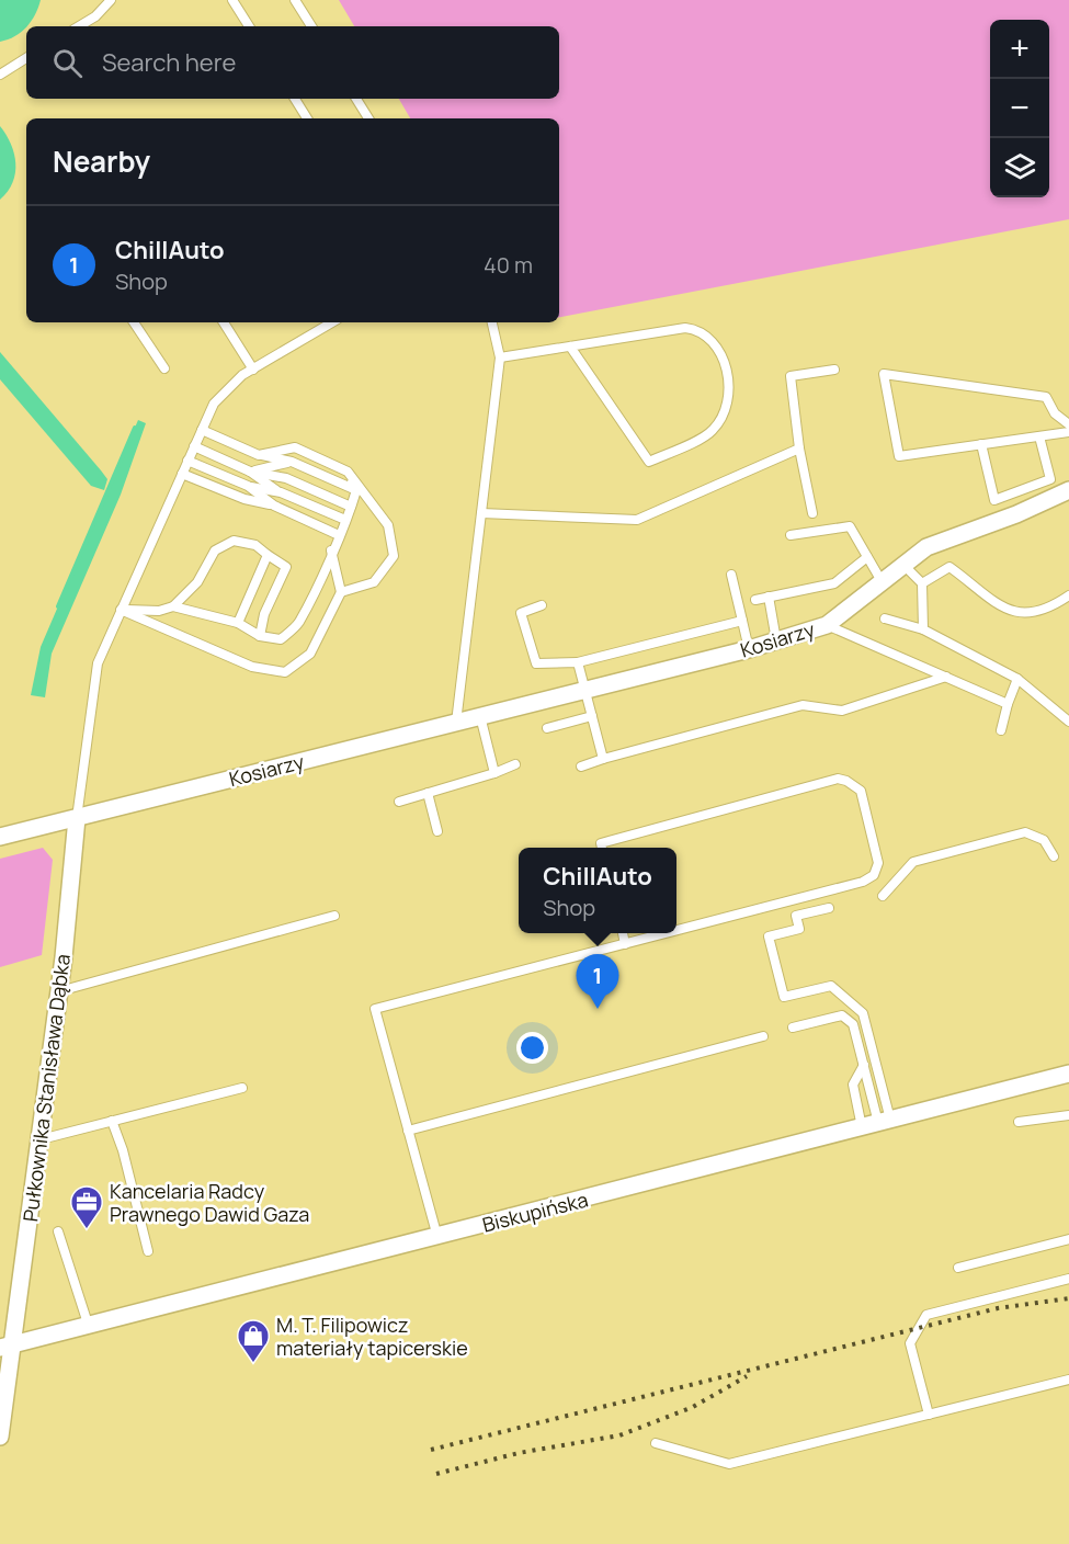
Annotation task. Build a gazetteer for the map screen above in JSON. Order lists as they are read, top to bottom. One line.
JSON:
{"streets":{"street":["Kosiarzy","Pułkownika Stanisława Dąbka","Biskupińska"]},"crossings":[["Kosiarzy","Pułkownika Stanisława Dąbka"],["Pułkownika Stanisława Dąbka","Biskupińska"]],"places":{"office":["Kancelaria Radcy Prawnego Dawid Gaza"],"shop":["M. T. Filipowicz materiały tapicerskie"]},"page":{"map_buttons":["+","−"],"search":"Search here","heading":"Nearby","list":[{"mark":"1","name":"ChillAuto","note":"Shop","value":"40 m"}],"popup":["ChillAuto","Shop"],"pins":"1"}}
